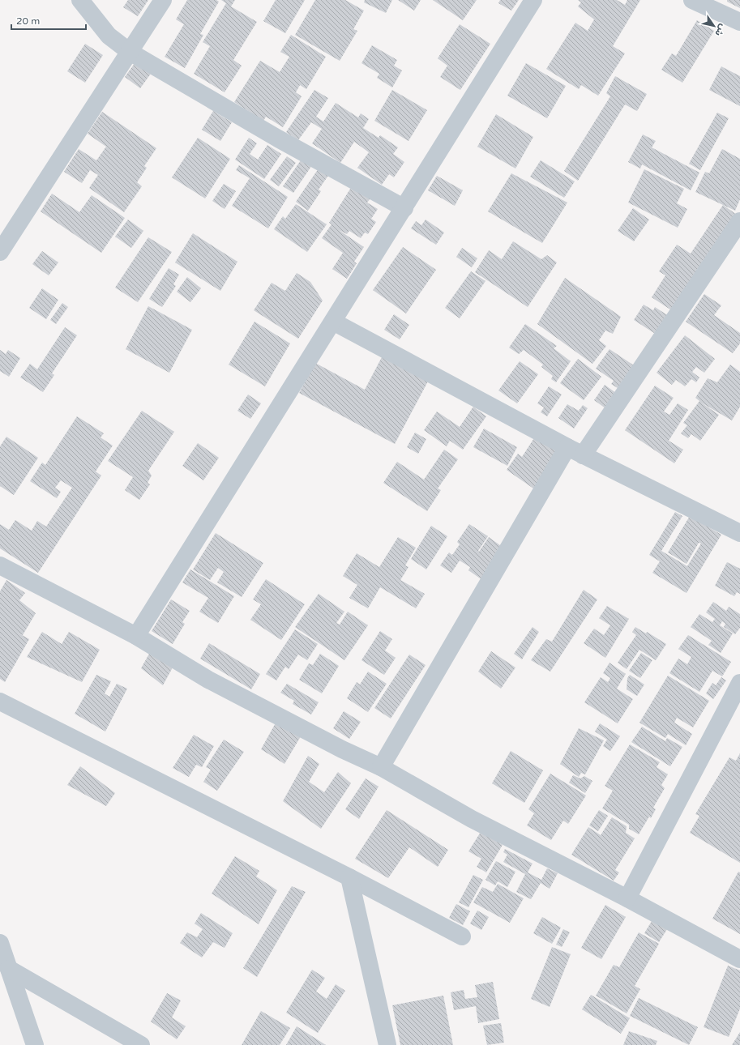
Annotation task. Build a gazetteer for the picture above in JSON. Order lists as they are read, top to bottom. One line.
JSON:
{"scale_bar":"20 m","north":"bottom right"}
